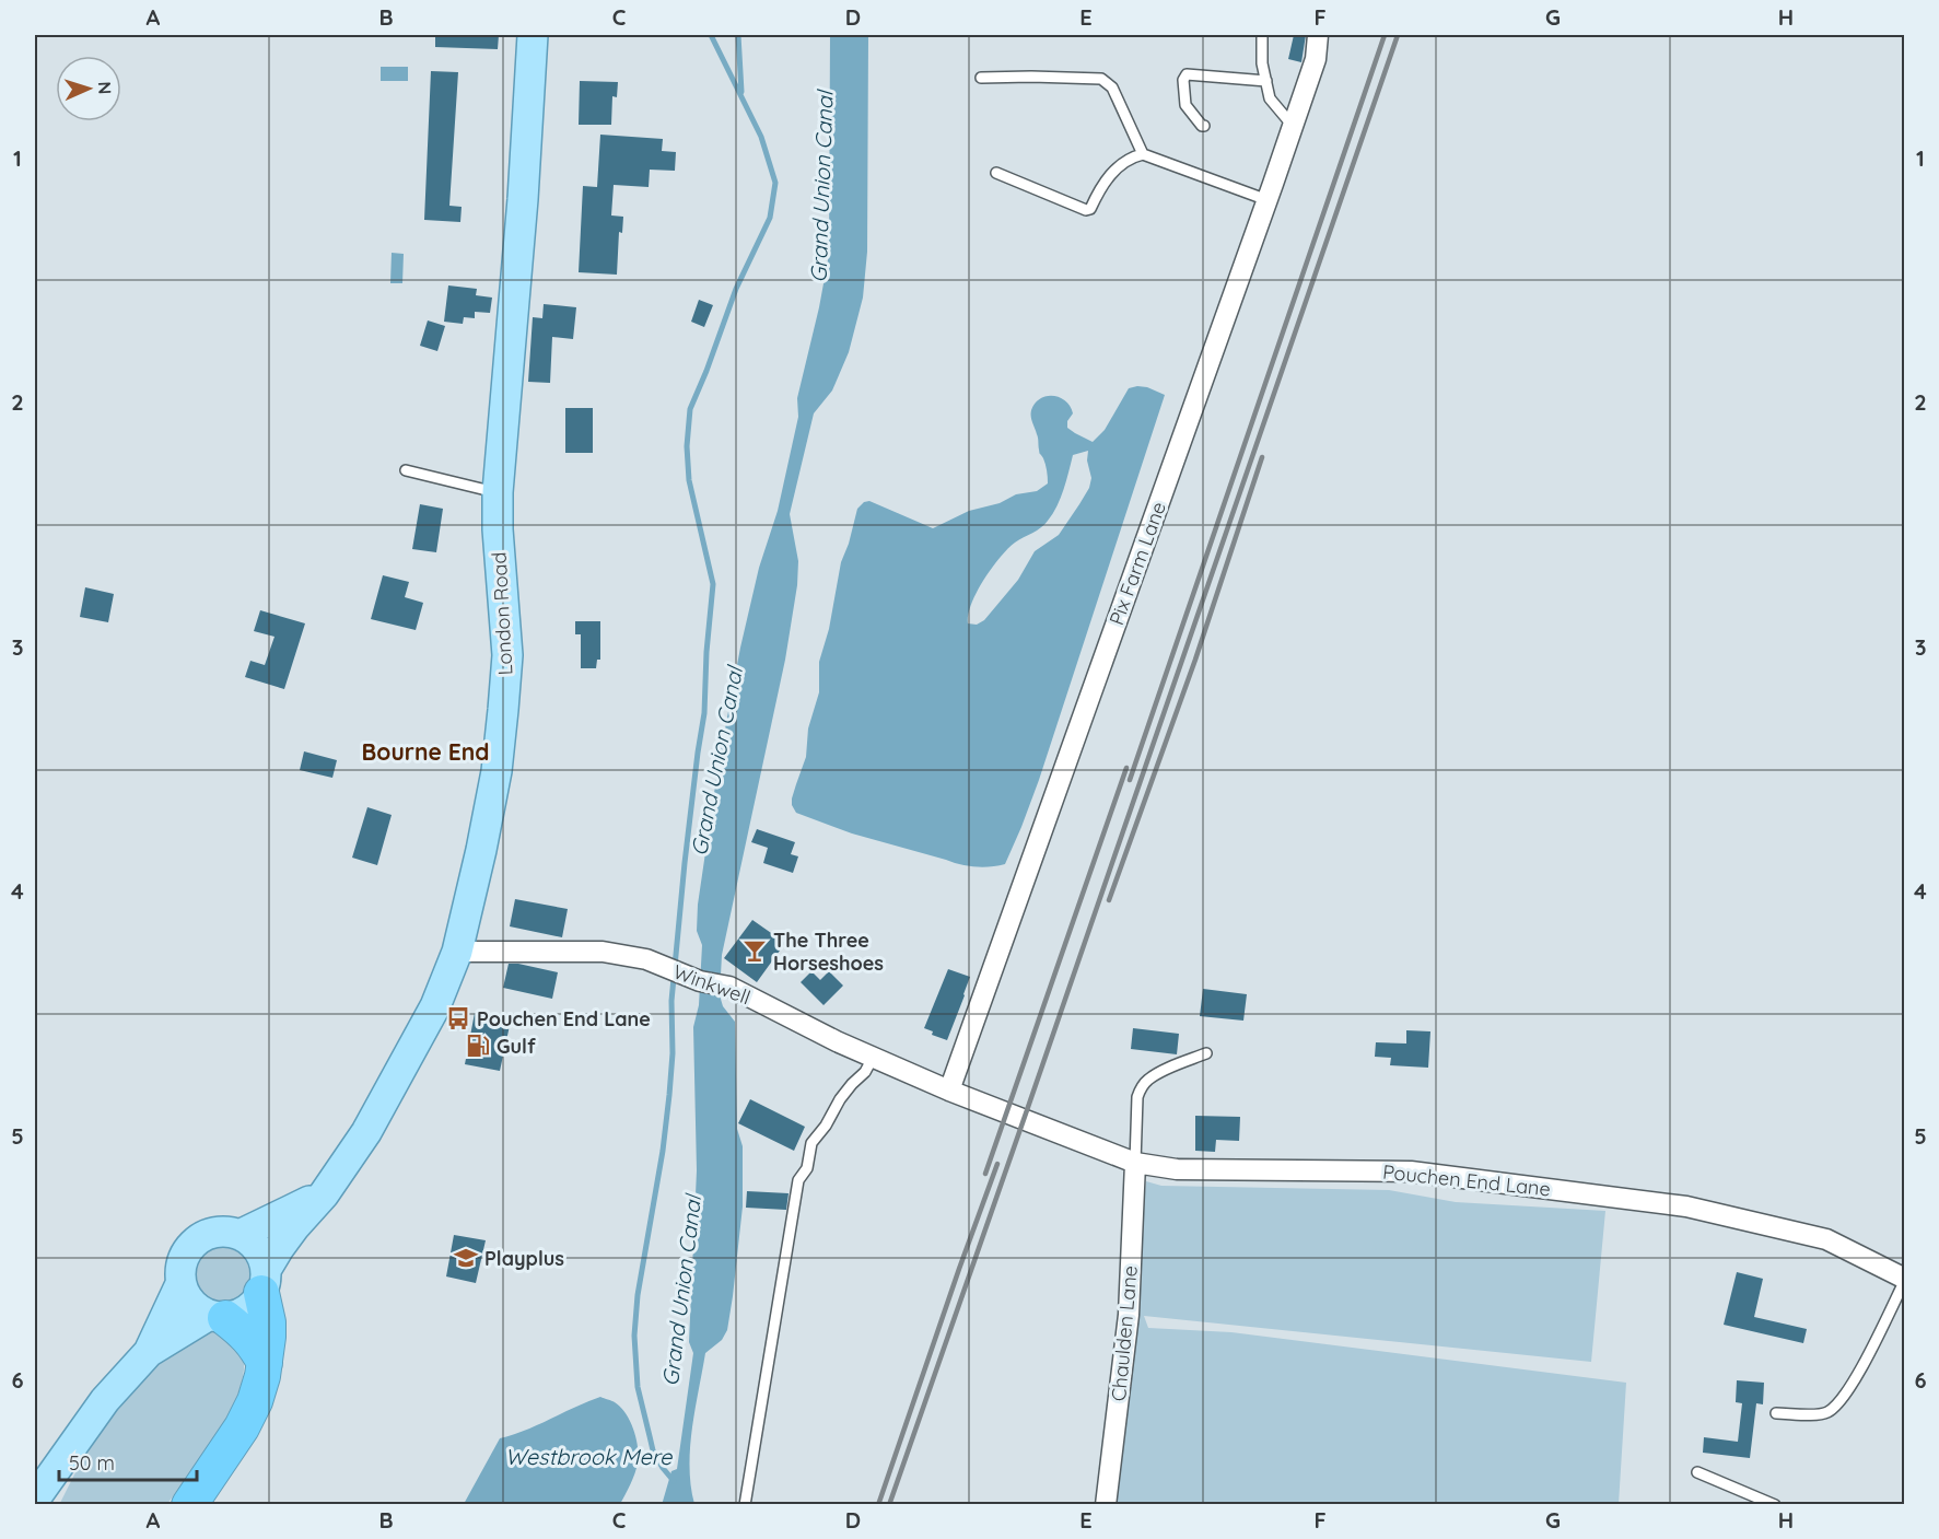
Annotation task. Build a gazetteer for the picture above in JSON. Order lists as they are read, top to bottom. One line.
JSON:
{"streets":{"main road":["London Road"],"street":["Pix Farm Lane","Winkwell","Pouchen End Lane","Chaulden Lane"]},"crossings":[["Pix Farm Lane","Winkwell"],["Pix Farm Lane","Pouchen End Lane"],["London Road","Winkwell"],["Winkwell","Pouchen End Lane"],["Pouchen End Lane","Chaulden Lane"]],"districts":["Bourne End"],"water":["Grand Union Canal","Westbrook Mere"],"places":{"bar":["The Three Horseshoes"],"bus stop":["Pouchen End Lane"],"fuel station":["Gulf"],"school or university":["Playplus"]},"scale_bar":"50 m","north":"right","grid":{"columns":["A","B","C","D","E","F","G","H"],"rows":["1","2","3","4","5","6"]}}
